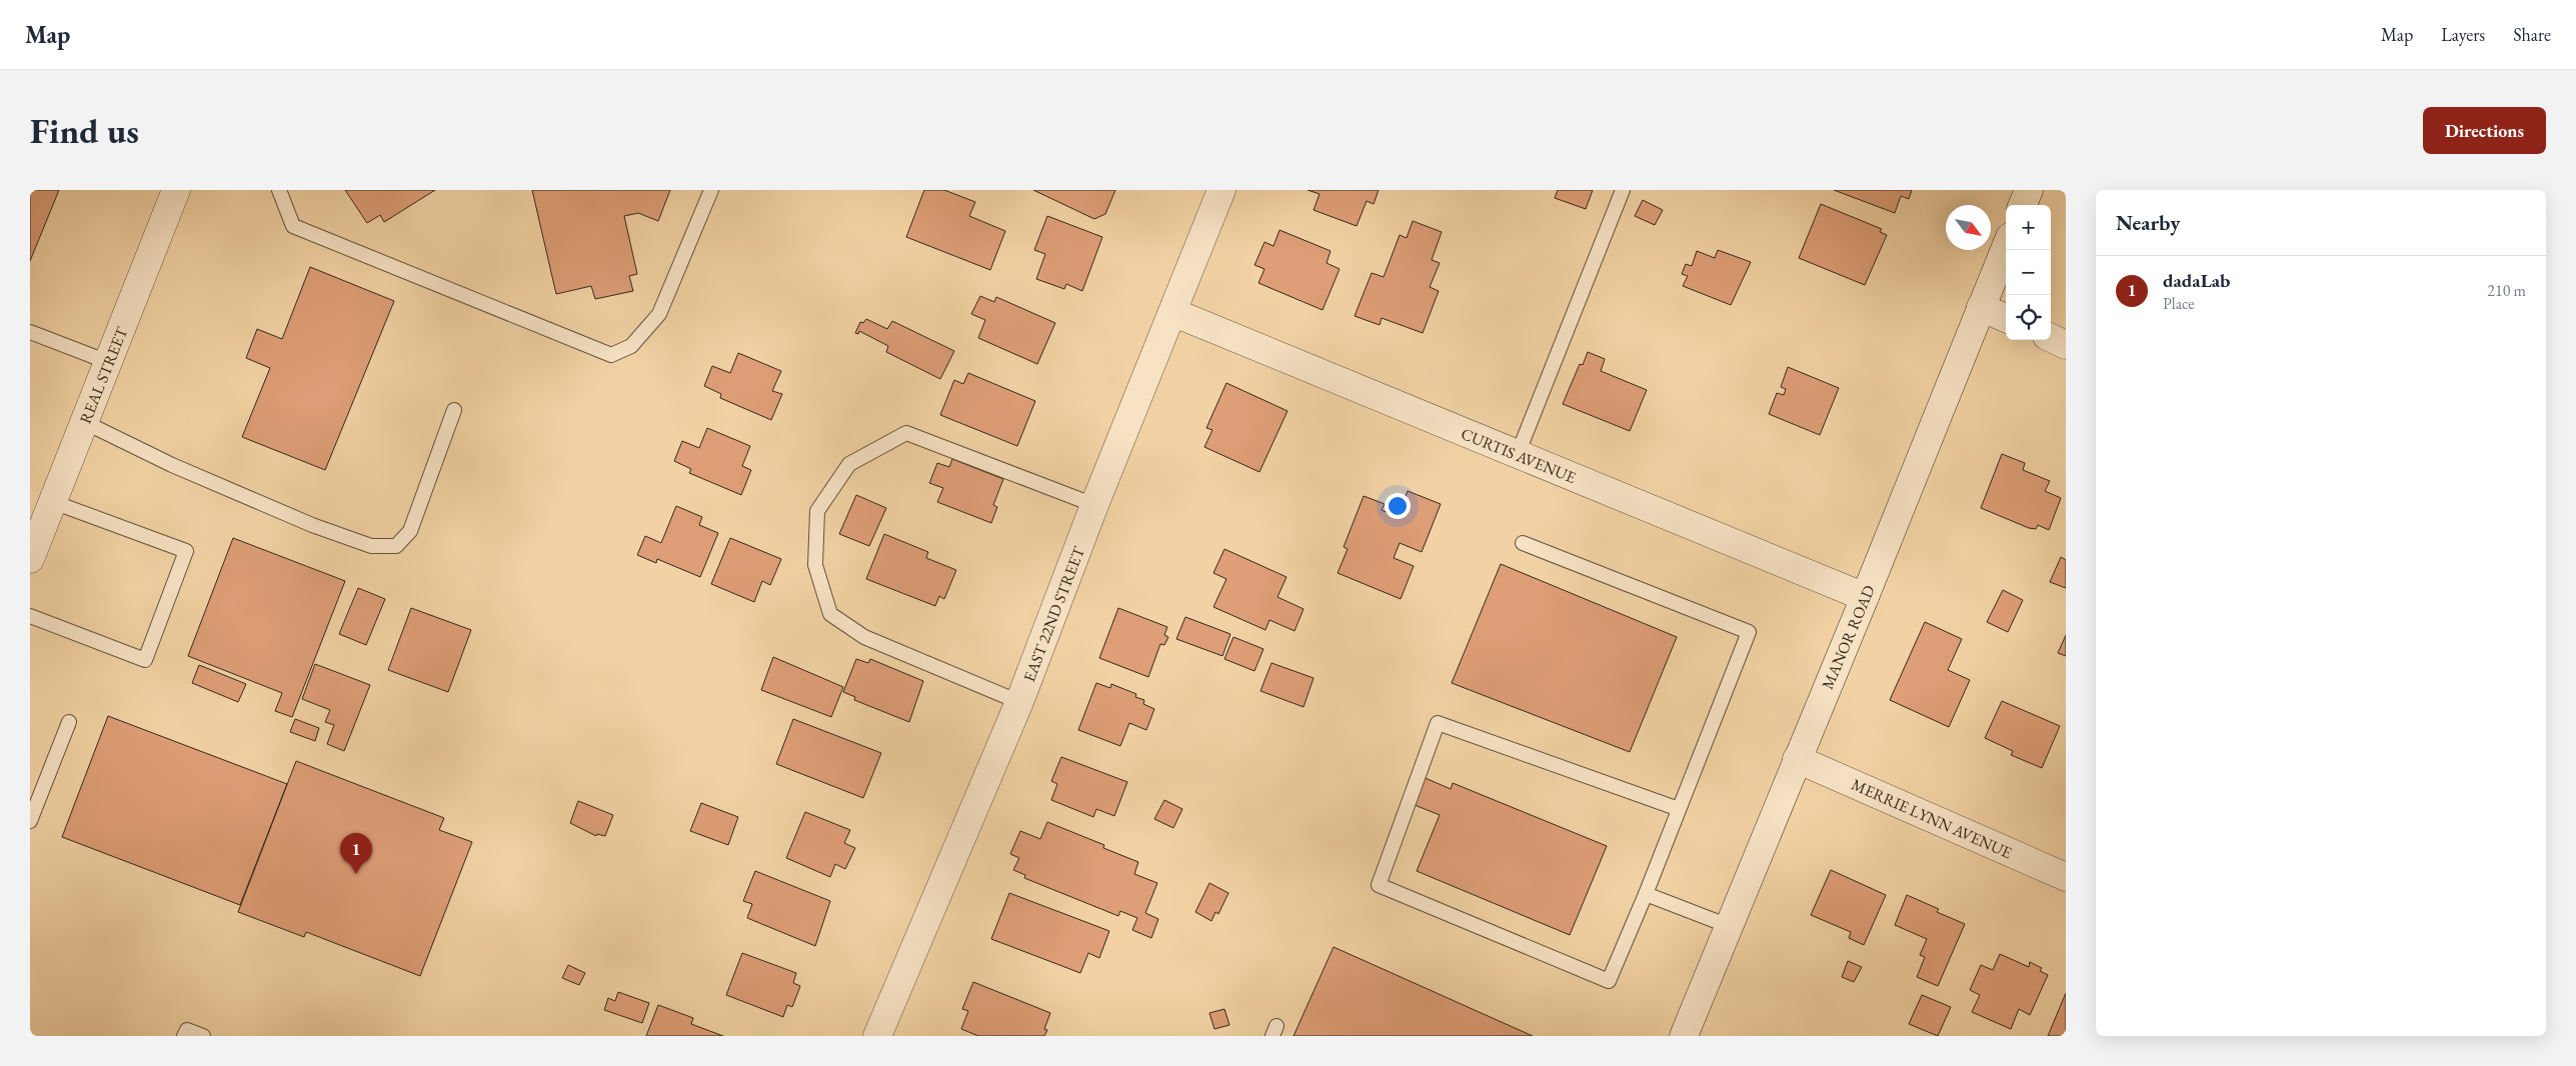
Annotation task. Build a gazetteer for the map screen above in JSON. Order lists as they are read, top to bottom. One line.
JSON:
{"streets":{"street":["REAL STREET","CURTIS AVENUE","EAST 22ND STREET","MANOR ROAD","MERRIE LYNN AVENUE"]},"crossings":[["CURTIS AVENUE","EAST 22ND STREET"],["CURTIS AVENUE","MANOR ROAD"],["MANOR ROAD","MERRIE LYNN AVENUE"]],"north":"bottom right","page":{"header":"Map","nav":["Map","Layers","Share"],"buttons":"Directions","title":"Find us","heading":"Nearby","map_buttons":["+","−"],"list":[{"mark":"1","name":"dadaLab","note":"Place","value":"210 m"}],"pins":"1"}}
